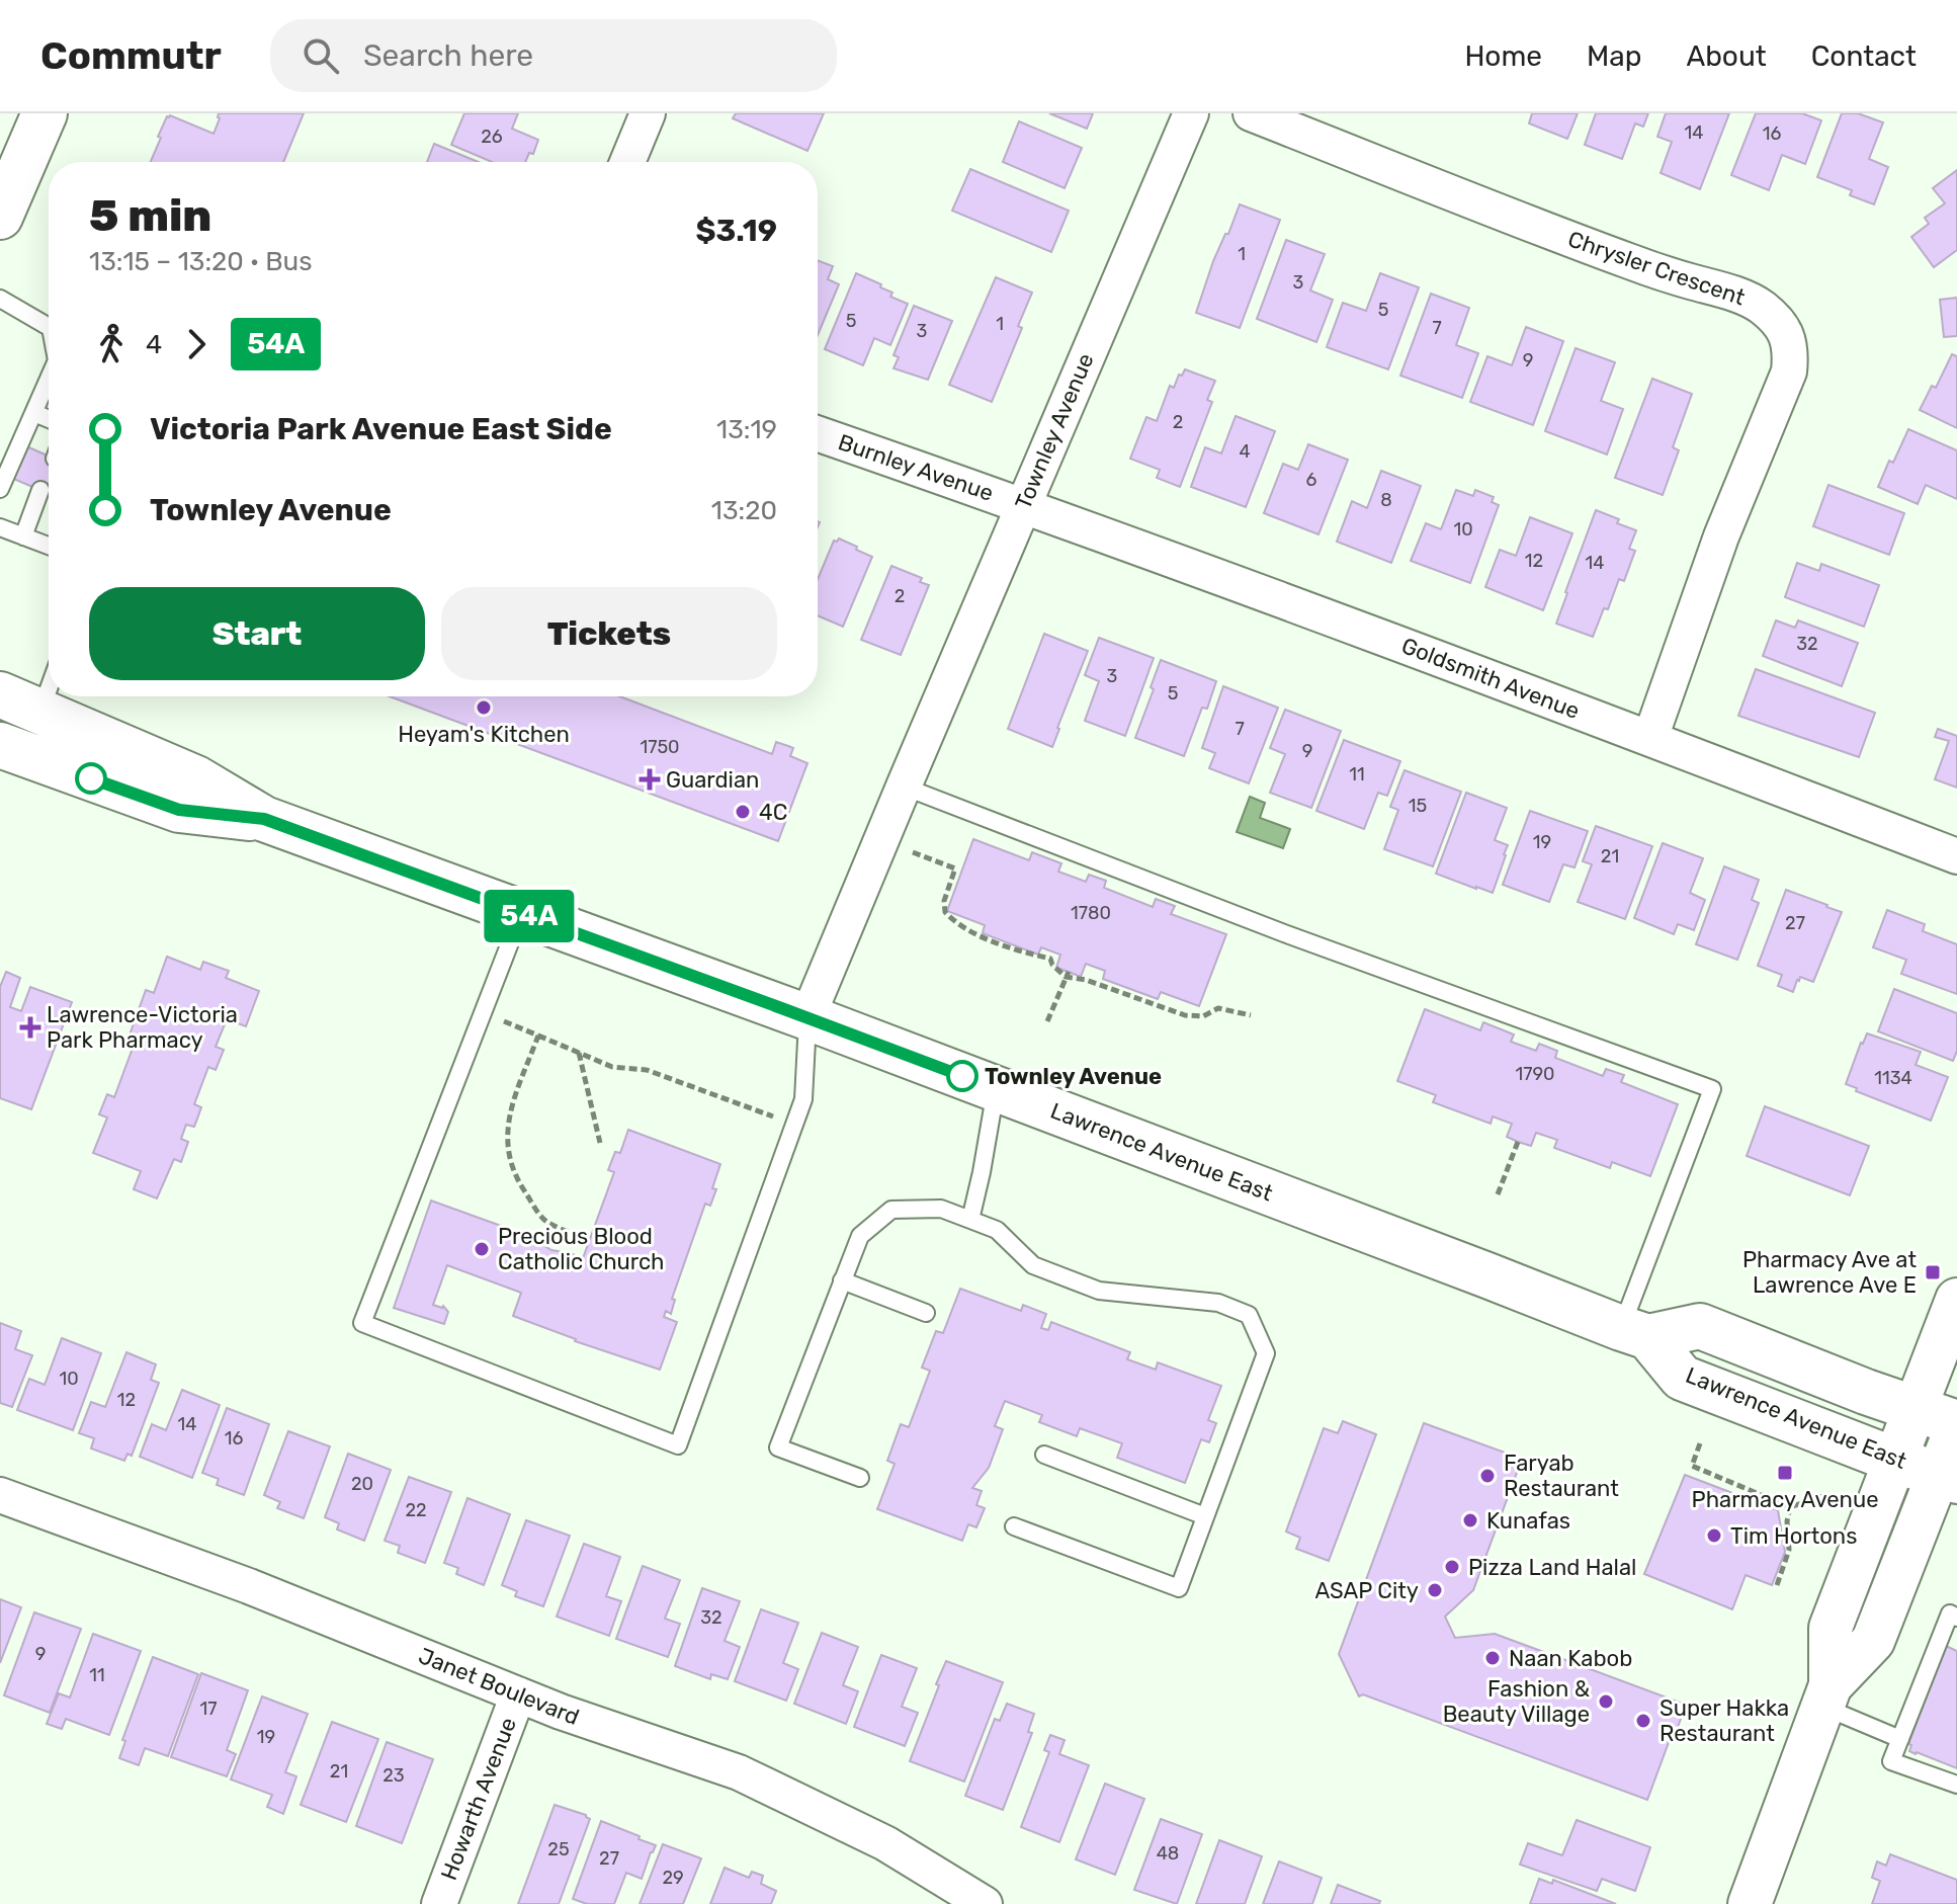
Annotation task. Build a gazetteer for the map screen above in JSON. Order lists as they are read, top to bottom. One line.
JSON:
{"streets":{"main road":["Lawrence Avenue East"],"street":["Chrysler Crescent","Townley Avenue","Burnley Avenue","Goldsmith Avenue","Janet Boulevard","Howarth Avenue"]},"crossings":[["Chrysler Crescent","Goldsmith Avenue"],["Townley Avenue","Burnley Avenue"],["Townley Avenue","Goldsmith Avenue"],["Townley Avenue","Lawrence Avenue East"],["Burnley Avenue","Goldsmith Avenue"],["Janet Boulevard","Howarth Avenue"]],"places":{"other":["Heyam's Kitchen","4C","Townley Avenue","Precious Blood Catholic Church","Faryab Restaurant","Kunafas","Tim Hortons","Pizza Land Halal","ASAP City","Naan Kabob","Fashion & Beauty Village","Super Hakka Restaurant"],"health":["Guardian","Lawrence-Victoria Park Pharmacy"],"transit":["Pharmacy Ave at Lawrence Ave E","Pharmacy Avenue"]},"lines":["bus line 54A"],"house_numbers":["14","16","26","1","3","5","5","1","7","3","9","2","4","6","8","10","12","14","2","32","3","5","7","1750","9","11","15","19","21","1780","27","1790","1134","10","12","14","16","20","22","32","9","11","17","19","21","23","25","48","27","29"],"page":{"header":"Commutr","search":"Search here","nav":["Home","Map","About","Contact"],"on_map":"54A","heading":["5 min","13:15 – 13:20 · Bus","$3.19"],"legs":["4","54A"],"list":[{"name":"Victoria Park Avenue East Side","value":"13:19"},{"name":"Townley Avenue","value":"13:20"}],"buttons":["Start","Tickets"]}}
